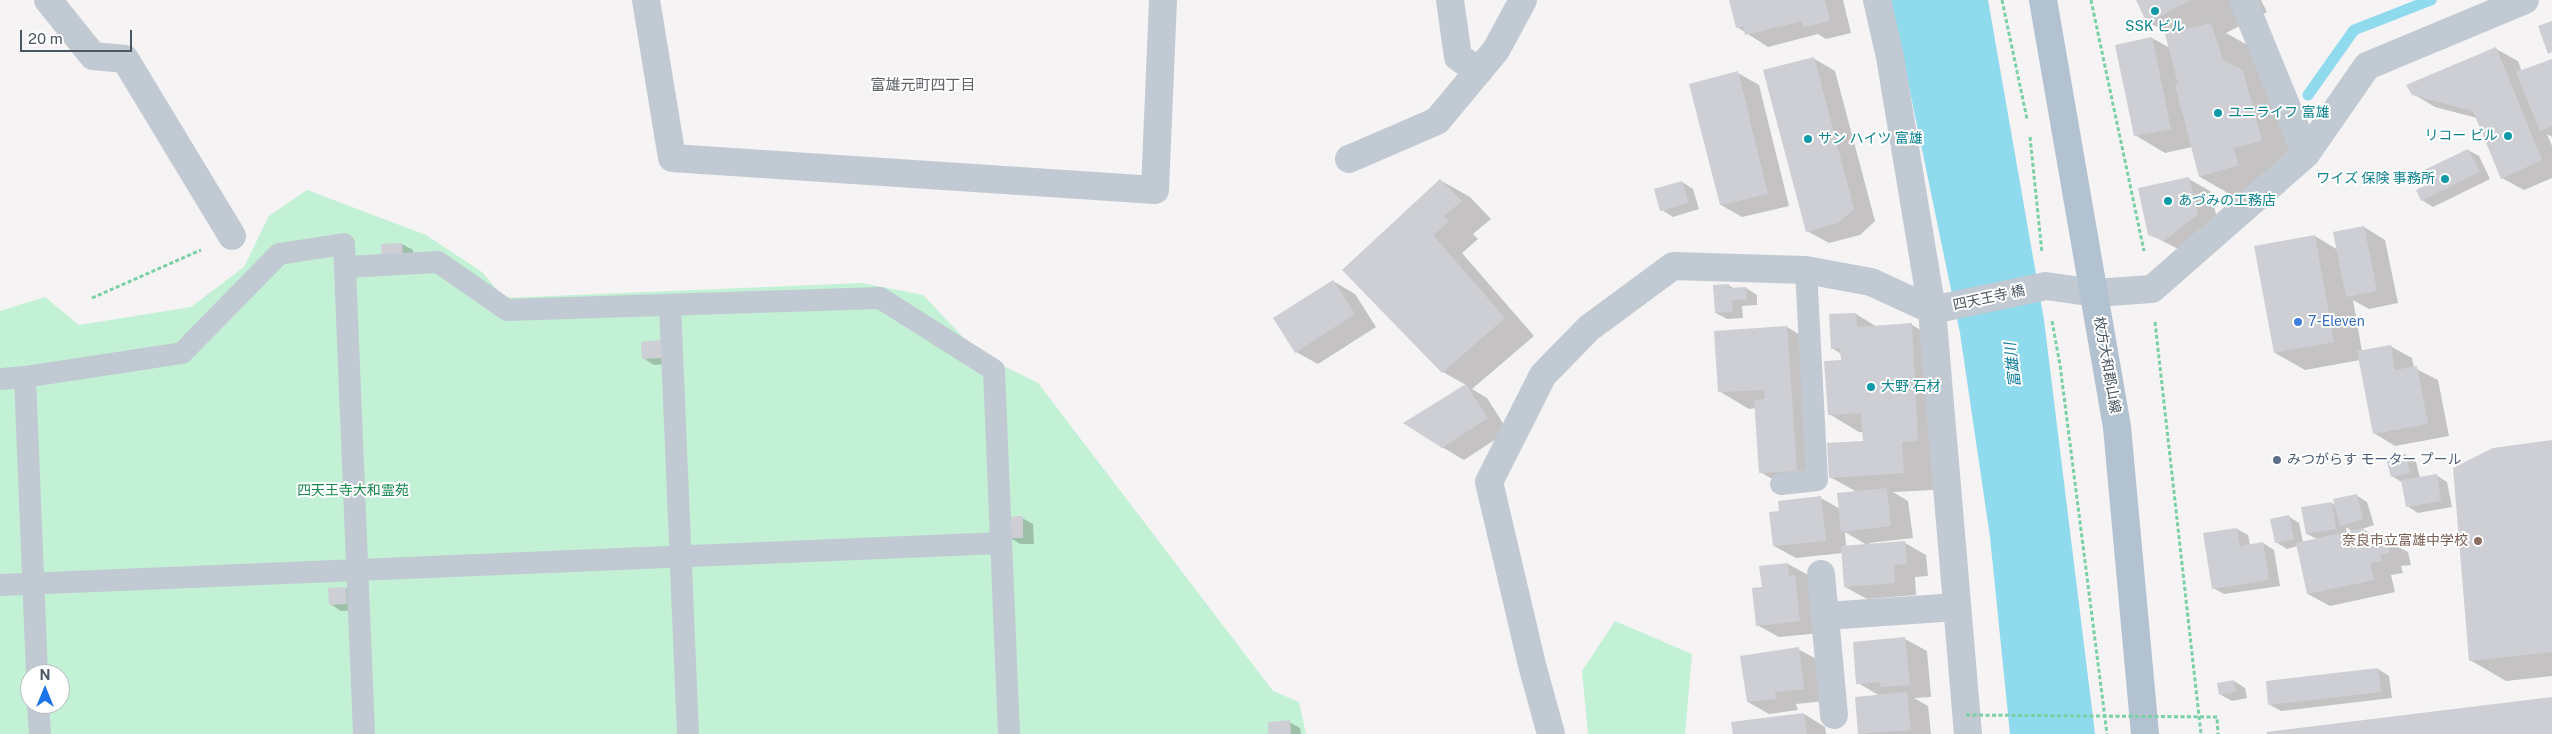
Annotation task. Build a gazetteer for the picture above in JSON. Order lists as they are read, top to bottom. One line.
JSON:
{"streets":{"main road":["枚方大和郡山線"],"street":["四天王寺 橋"]},"districts":["富雄元町四丁目"],"water":["富雄川"],"parks":["四天王寺大和霊苑"],"places":["SSK ビル","ユニライフ 富雄","リコー ビル","サン ハイツ 富雄","ワイズ 保険 事務所","あづみの工務店","7-Eleven","大野 石材","みつがらす モーター プール","奈良市立富雄中学校"],"scale_bar":"20 m","north":"top"}
